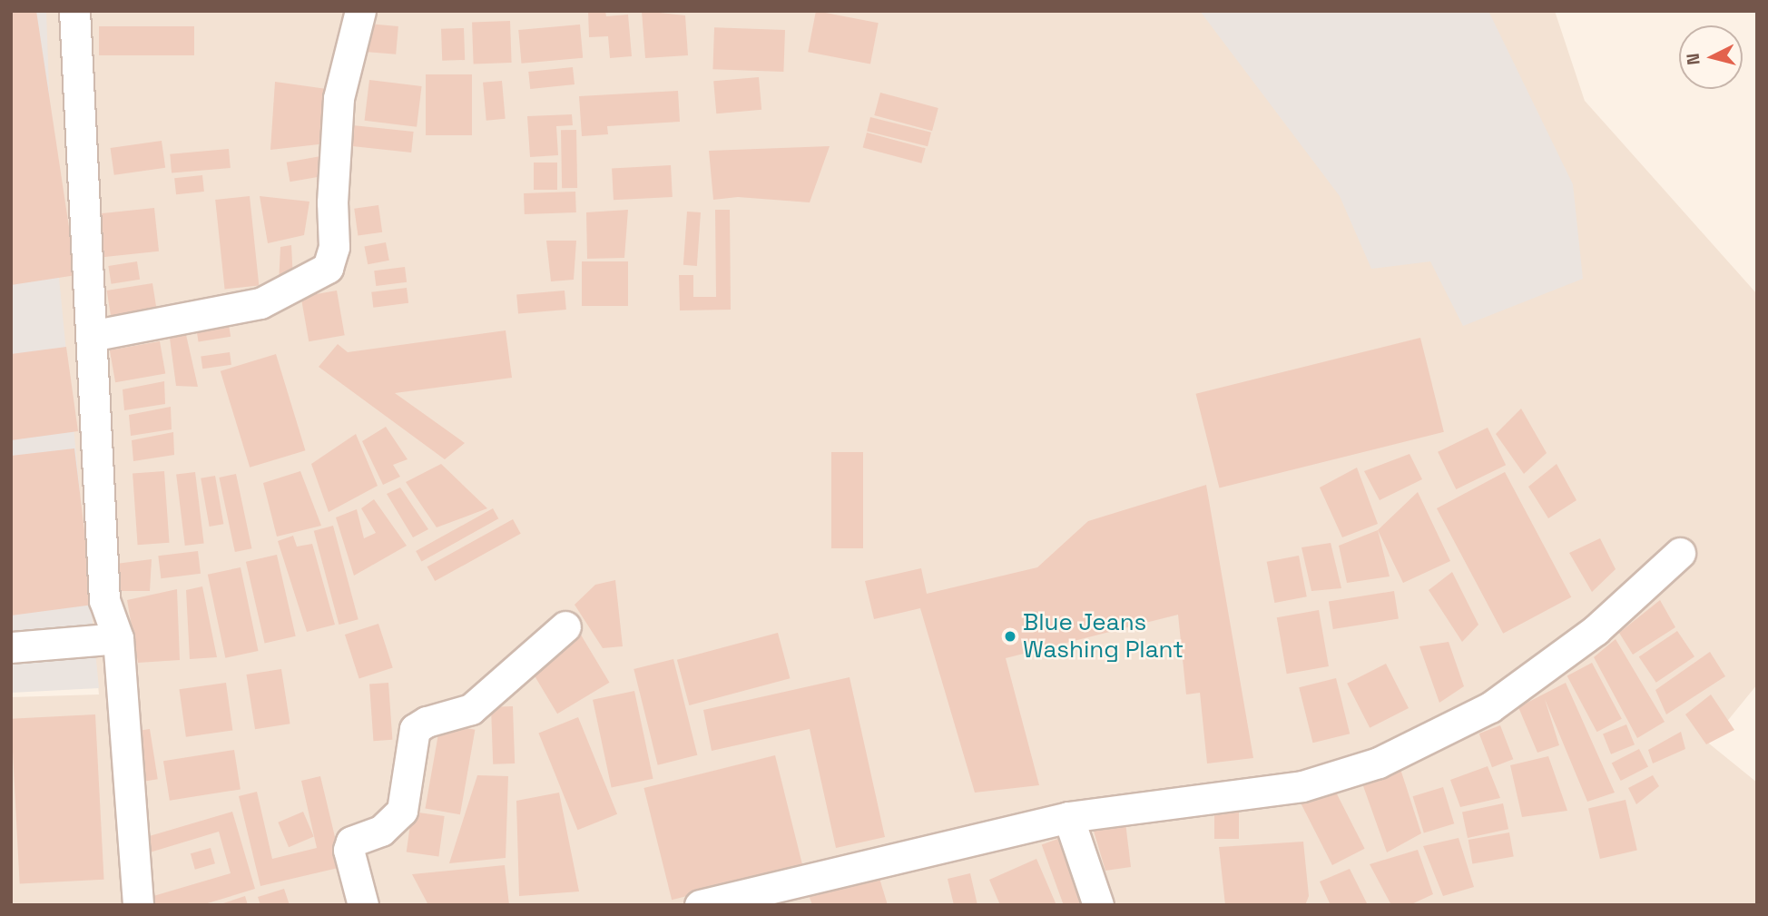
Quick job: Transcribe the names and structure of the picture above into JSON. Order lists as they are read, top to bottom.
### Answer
{
  "places": ["Blue Jeans Washing Plant"],
  "north": "left"
}
